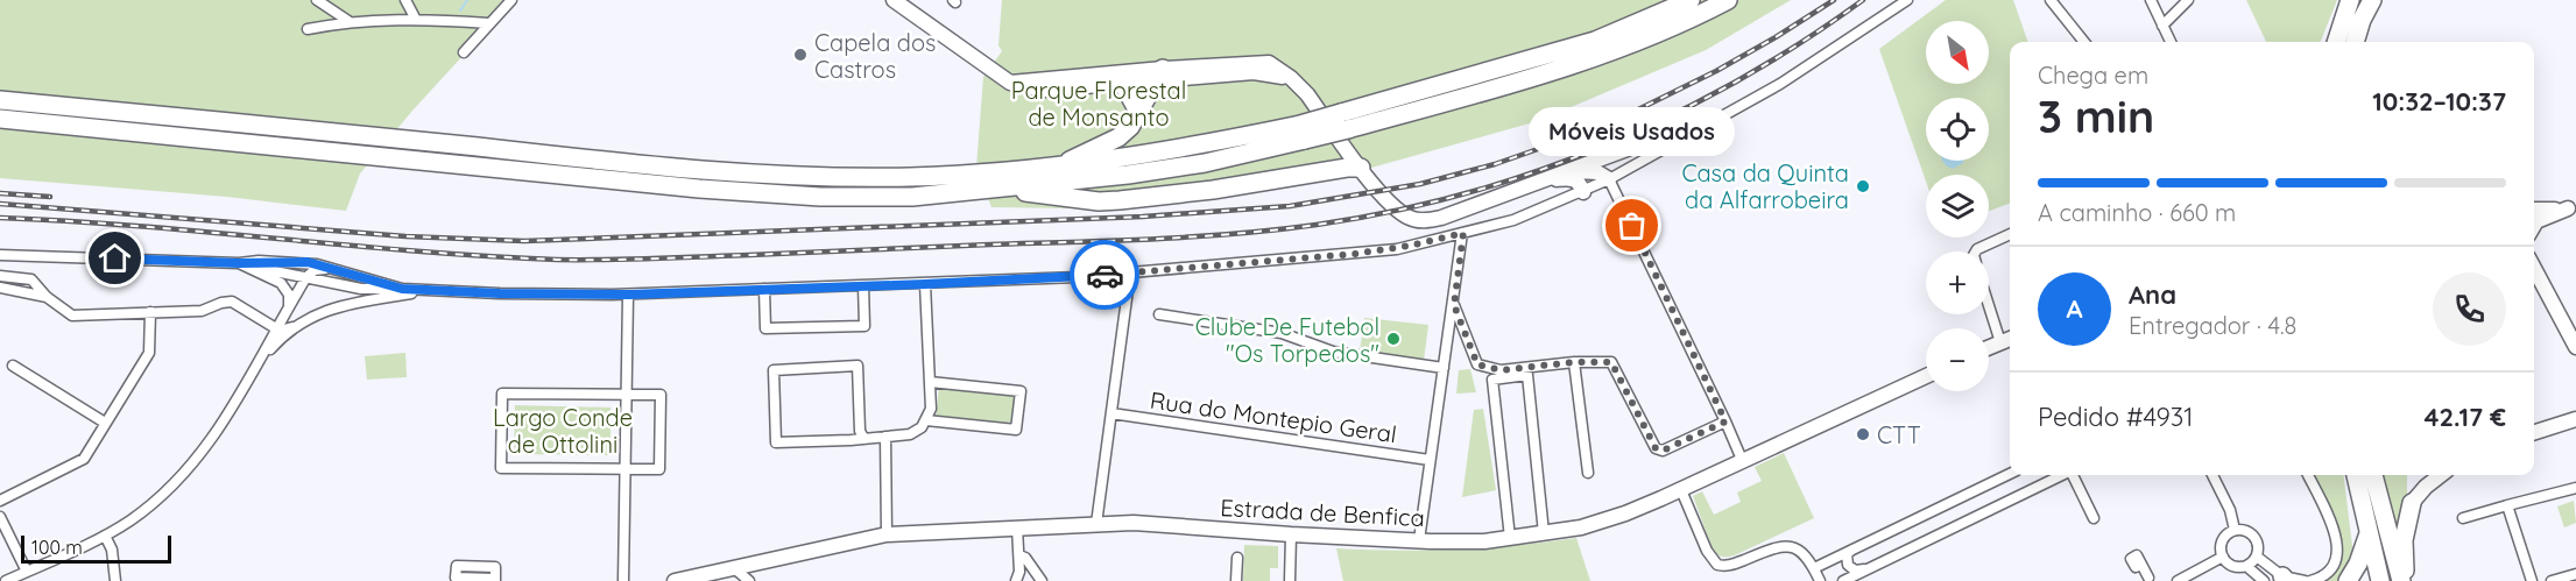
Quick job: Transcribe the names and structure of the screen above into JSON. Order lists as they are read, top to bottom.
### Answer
{
  "streets": {
    "street": ["Rua do Montepio Geral", "Estrada de Benfica"]
  },
  "parks": ["Parque Florestal de Monsanto", "Largo Conde de Ottolini"],
  "places": [
    "Capela dos Castros",
    "Casa da Quinta da Alfarrobeira",
    "Móveis Usados",
    "Clube De Futebol \"Os Torpedos\"",
    "CTT"
  ],
  "scale_bar": "100 m",
  "north": "bottom right",
  "page": {
    "map_buttons": ["+", "−"],
    "heading": ["3 min", "Chega em", "10:32–10:37"],
    "panel": [
      "Ana",
      "Entregador · 4.8",
      "Pedido #4931",
      "42.17 €"
    ],
    "bubble": "Móveis Usados",
    "bar": "A caminho · 660 m",
    "round": "A",
    "scale": "100 m"
  }
}
